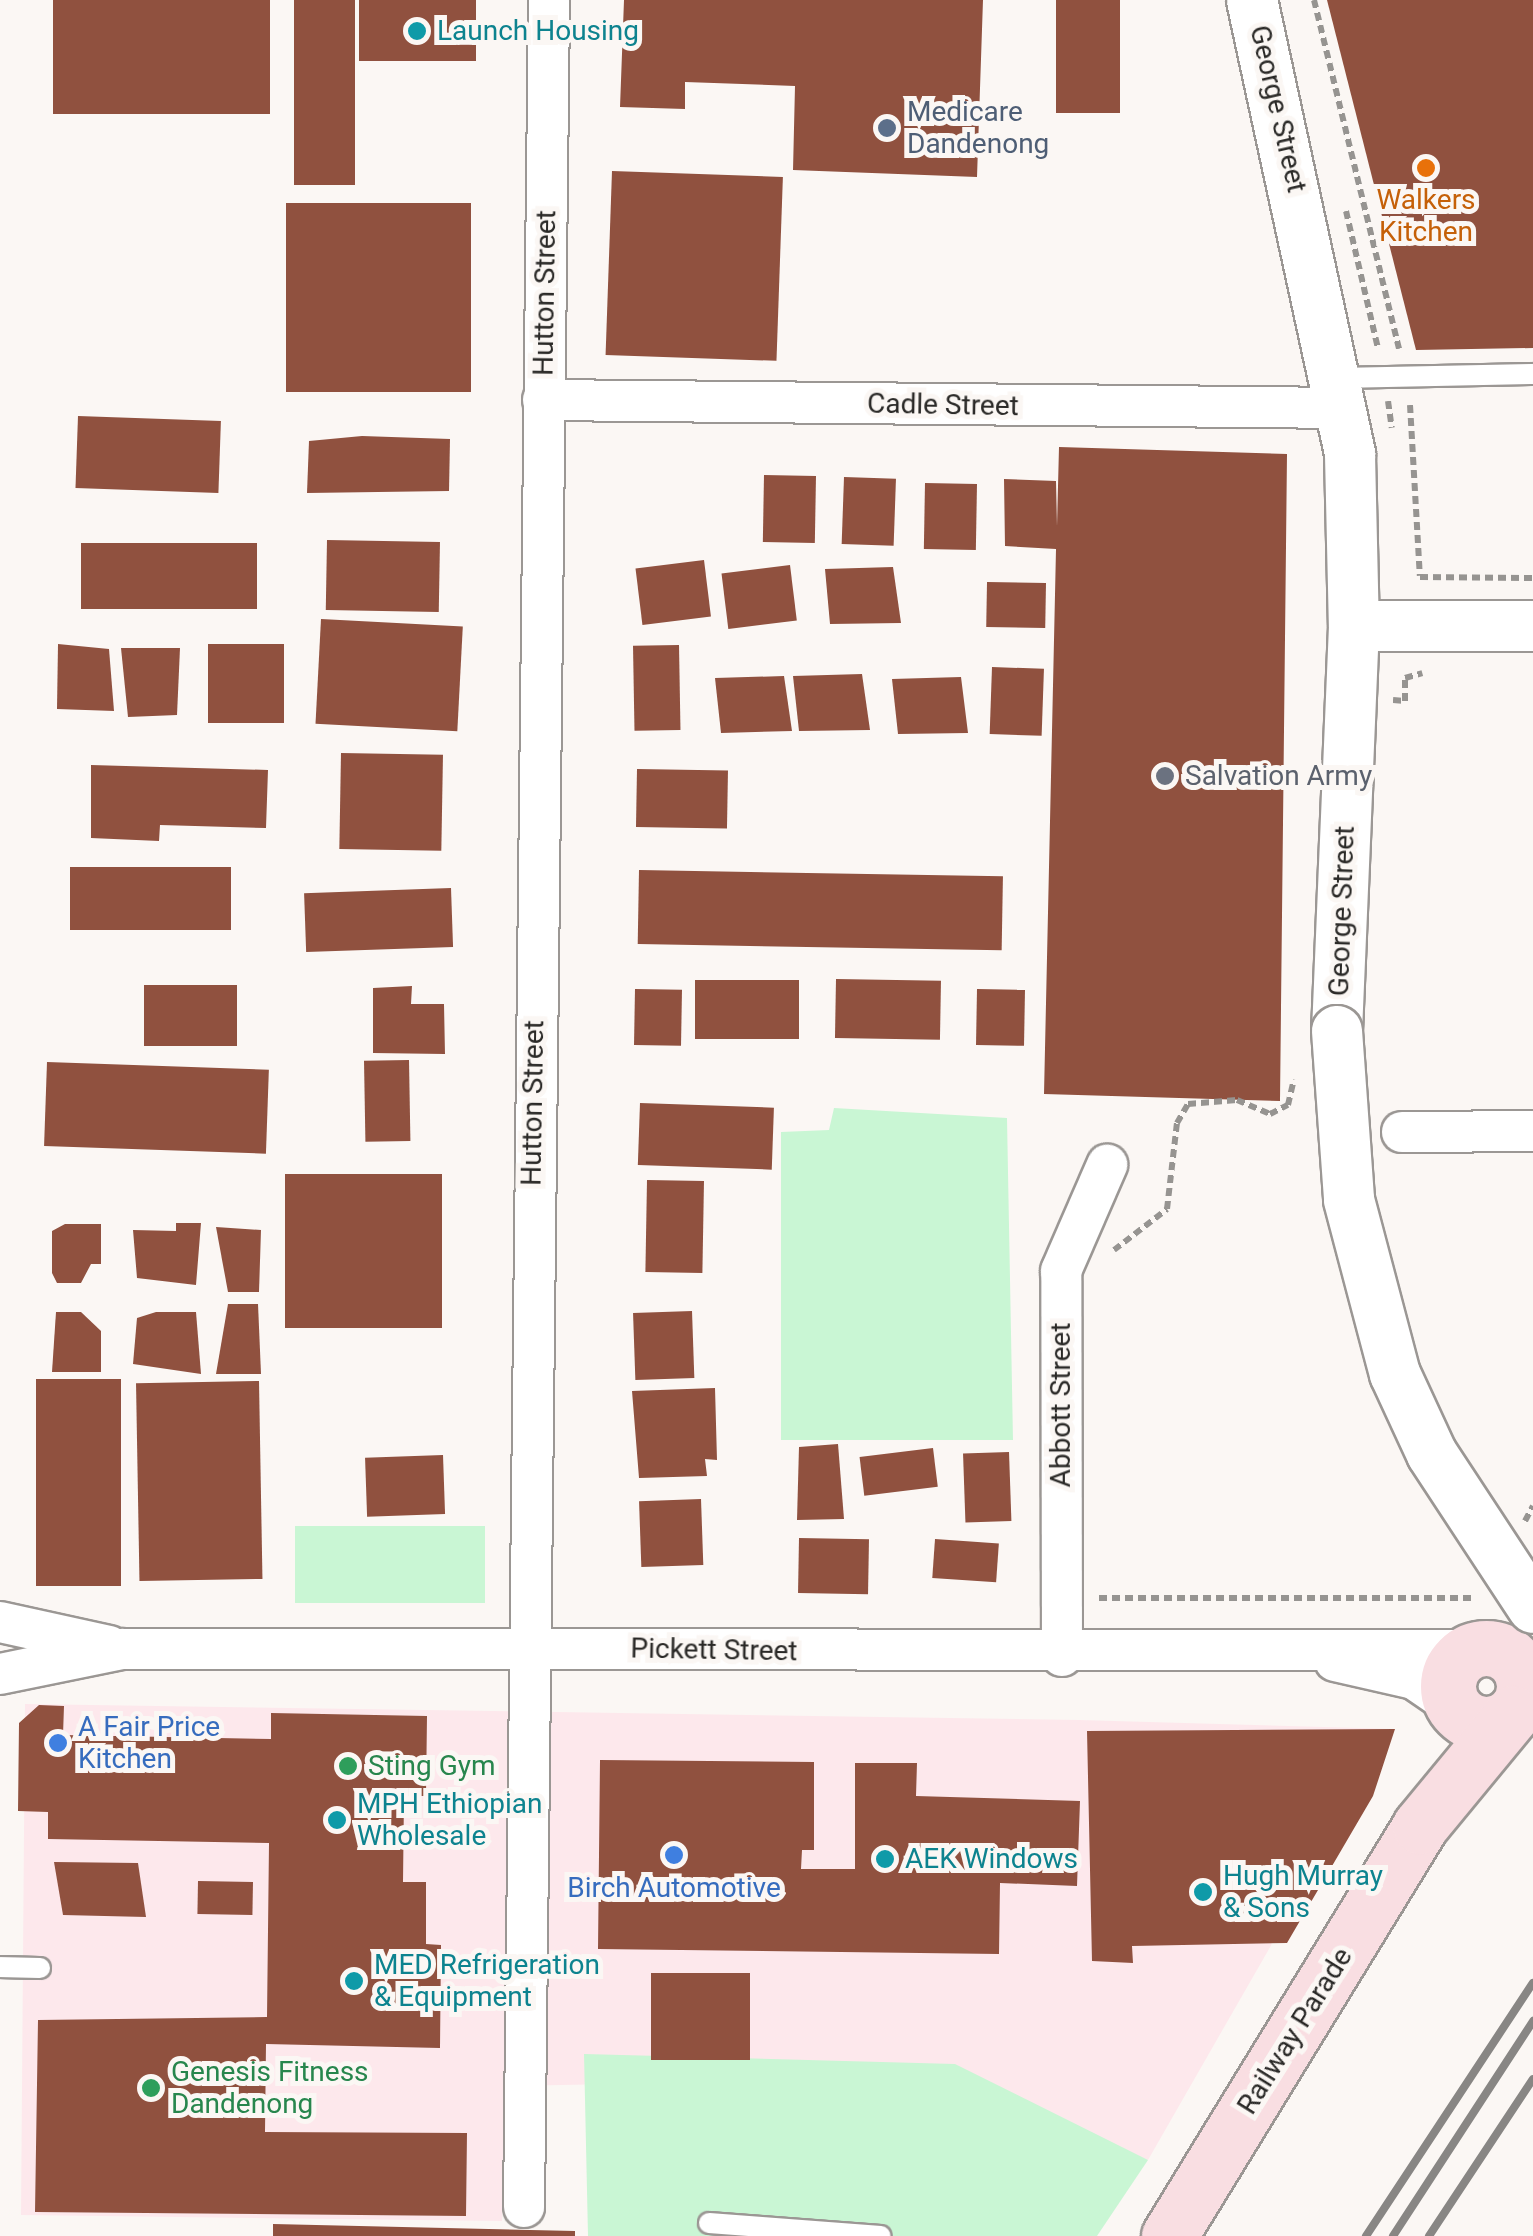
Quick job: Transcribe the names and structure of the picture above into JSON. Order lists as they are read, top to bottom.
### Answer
{
  "streets": {
    "main road": ["Railway Parade"],
    "street": [
      "George Street",
      "Hutton Street",
      "Cadle Street",
      "Abbott Street",
      "Pickett Street"
    ]
  },
  "crossings": [
    ["George Street", "Cadle Street"],
    ["Hutton Street", "Cadle Street"],
    ["Hutton Street", "Pickett Street"],
    ["Abbott Street", "Pickett Street"],
    ["Pickett Street", "Railway Parade"]
  ],
  "places": [
    "Launch Housing",
    "Medicare Dandenong",
    "Walkers Kitchen",
    "Salvation Army",
    "A Fair Price Kitchen",
    "Sting Gym",
    "MPH Ethiopian Wholesale",
    "Birch Automotive",
    "AEK Windows",
    "Hugh Murray & Sons",
    "MED Refrigeration & Equipment",
    "Genesis Fitness Dandenong"
  ]
}
